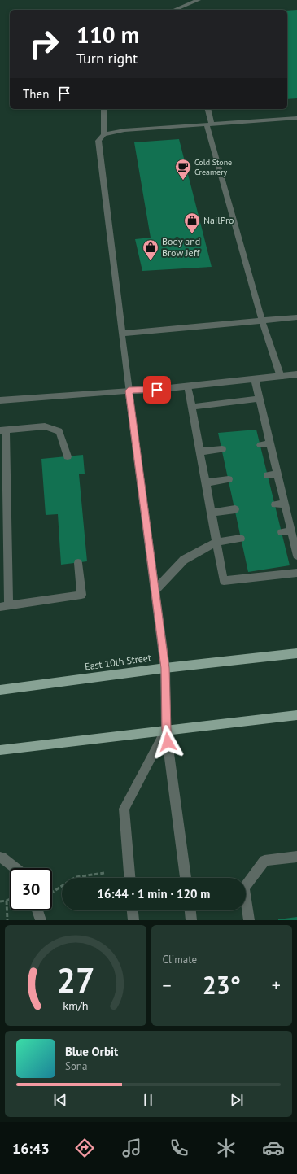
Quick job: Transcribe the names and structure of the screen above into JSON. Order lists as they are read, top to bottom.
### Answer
{
  "streets": {
    "main road": ["East 10th Street"]
  },
  "places": {
    "cafe": ["Cold Stone Creamery"],
    "shop": ["NailPro", "Body and Brow Jeff"]
  },
  "page": {
    "turn": ["110 m", "Turn right"],
    "then": "Then",
    "limit": "30",
    "trip": "16:44 · 1 min · 120 m",
    "tile": "Climate",
    "heat": ["−", "23°", "+"],
    "song": ["Blue Orbit", "Sona"],
    "tabs": "16:43",
    "gauge": ["27", "km/h"]
  }
}
